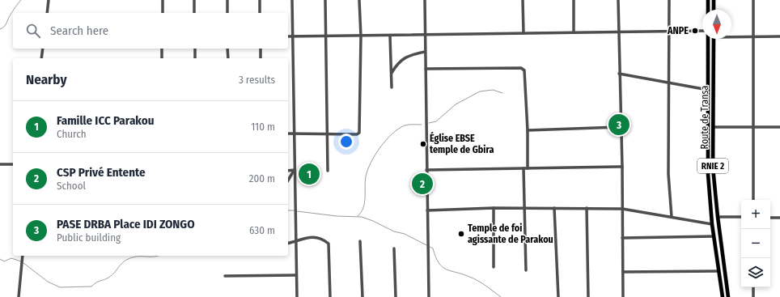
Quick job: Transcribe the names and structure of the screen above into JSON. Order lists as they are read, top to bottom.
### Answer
{
  "streets": {
    "main road": ["Route de Transa", "RNIE 2"]
  },
  "places": ["ANPE", "Église EBSE temple de Gbira", "Temple de foi agissante de Parakou"],
  "north": "bottom",
  "page": {
    "search": "Search here",
    "heading": ["Nearby", "3 results"],
    "list": [
      {
        "mark": "1",
        "name": "Famille ICC Parakou",
        "note": "Church",
        "value": "110 m"
      },
      {
        "mark": "2",
        "name": "CSP Privé Entente",
        "note": "School",
        "value": "200 m"
      },
      {
        "mark": "3",
        "name": "PASE DRBA Place IDI ZONGO",
        "note": "Public building",
        "value": "630 m"
      }
    ],
    "pins": ["3", "1", "2"],
    "map_buttons": ["+", "−"]
  }
}
